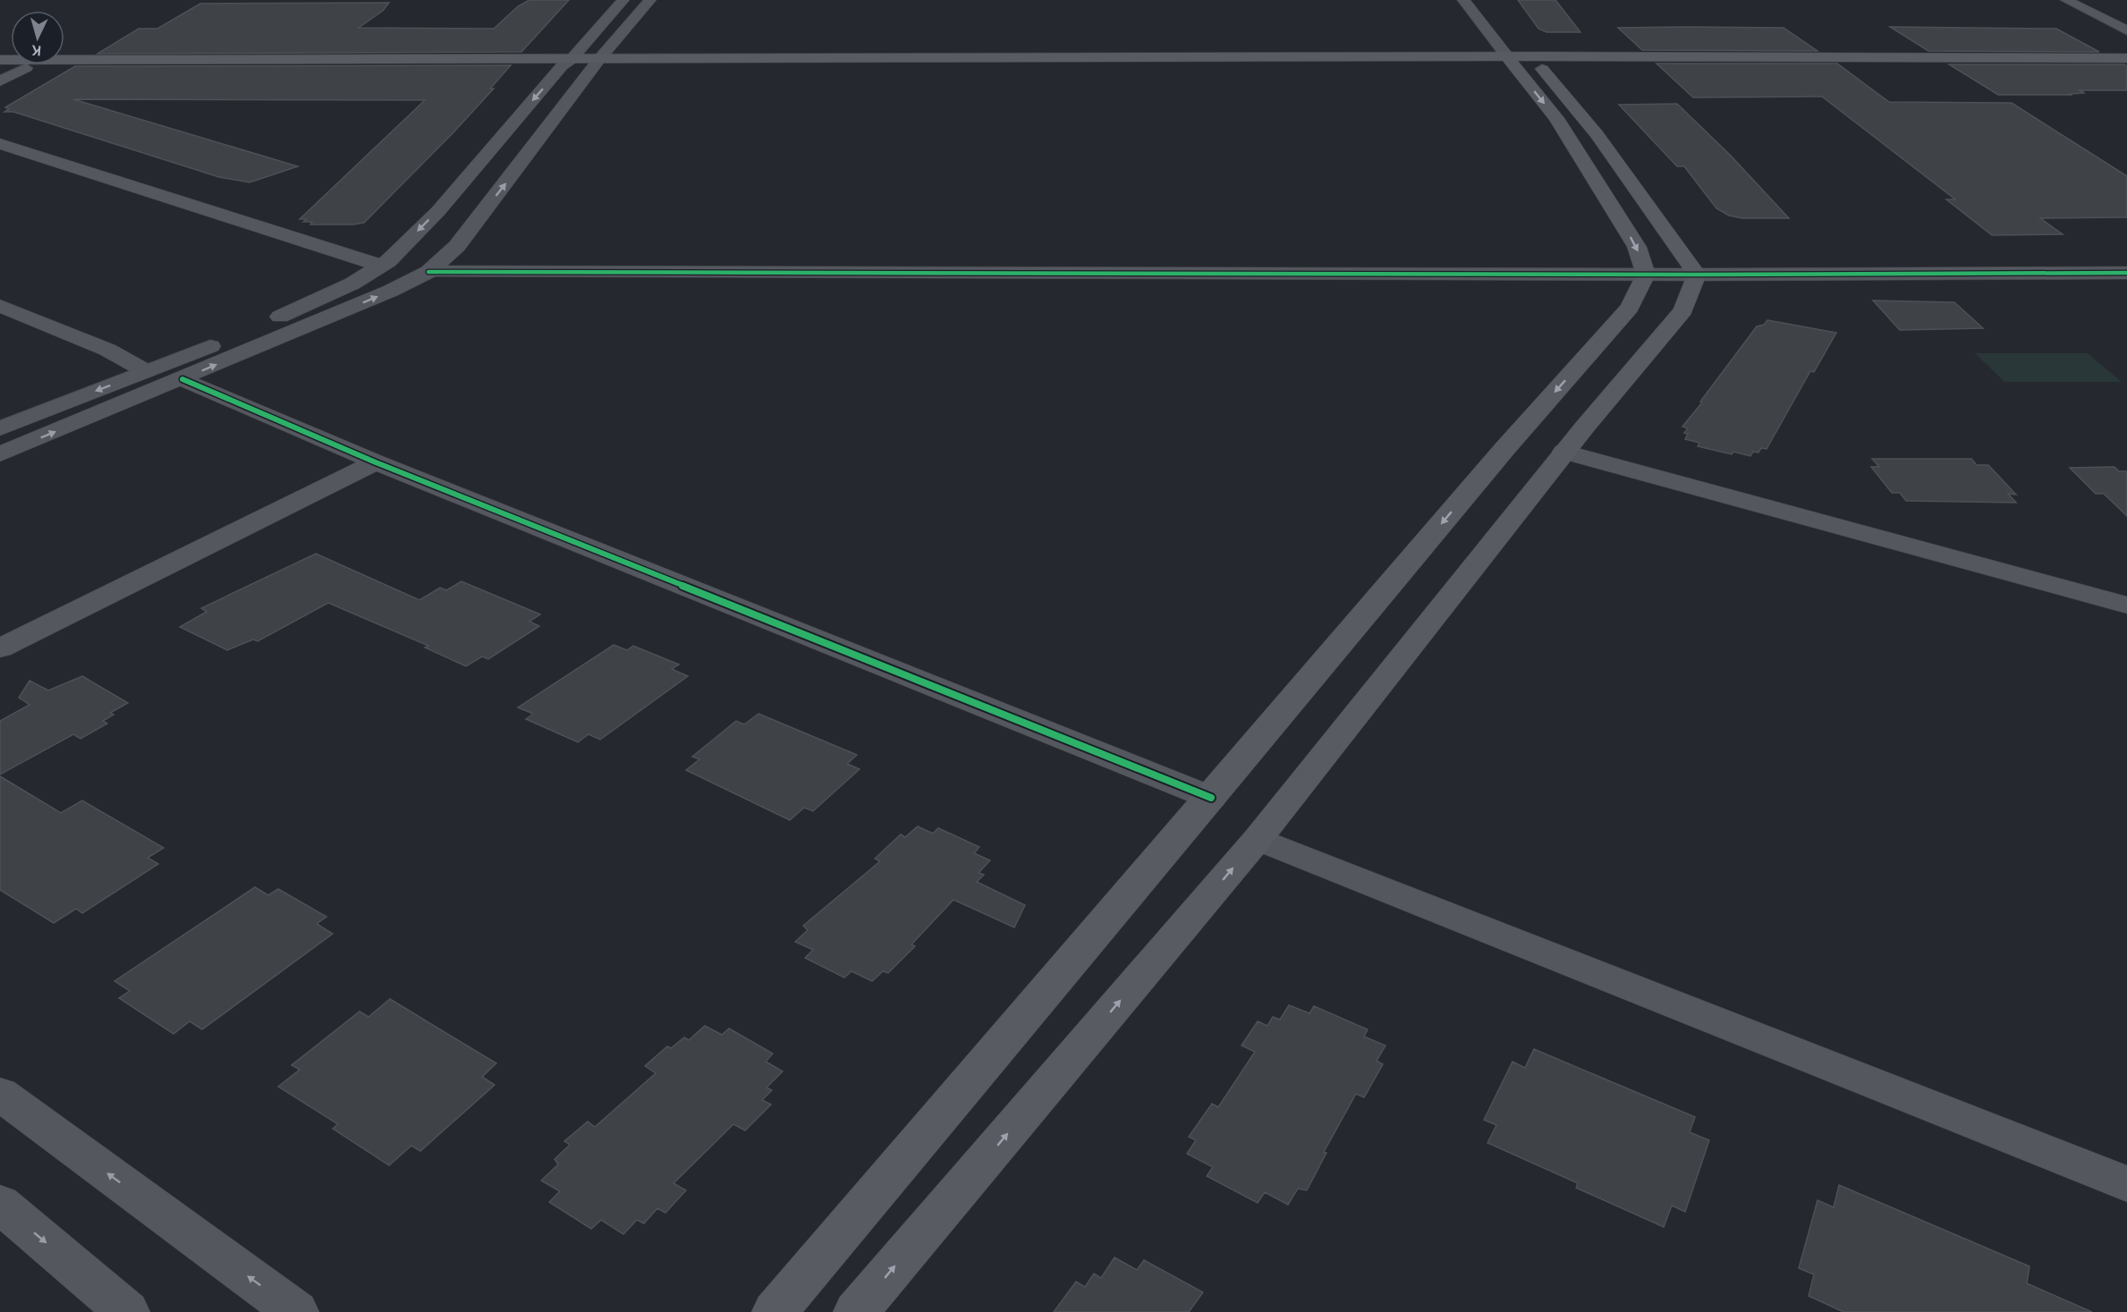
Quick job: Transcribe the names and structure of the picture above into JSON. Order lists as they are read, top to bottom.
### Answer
{
  "north": "bottom"
}
